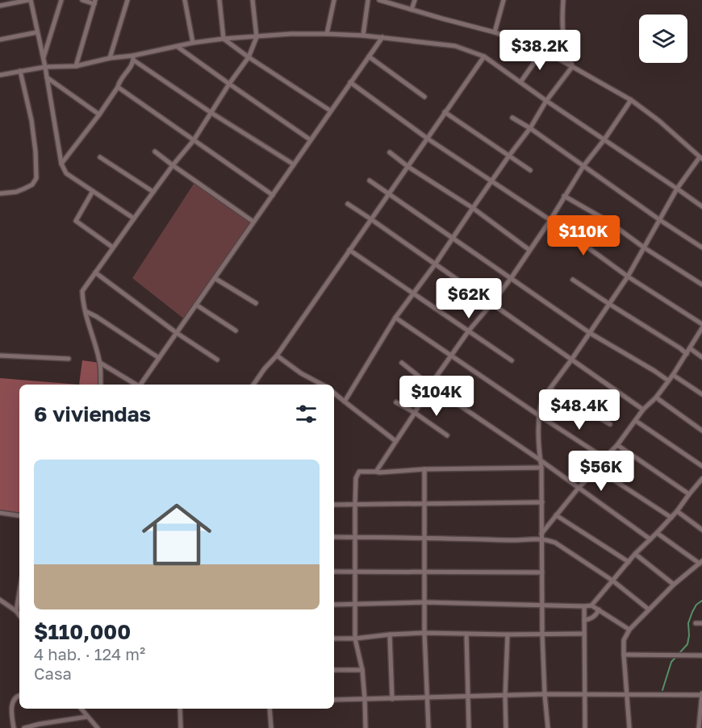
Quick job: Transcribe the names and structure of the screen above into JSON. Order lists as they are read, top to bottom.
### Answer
{
  "page": {
    "price": [
      "$38.2K",
      "$110K",
      "$62K",
      "$104K",
      "$48.4K",
      "$56K"
    ],
    "heading": "6 viviendas",
    "list": [
      {
        "name": "$110,000",
        "note": "4 hab. · 124 m² · Casa"
      }
    ]
  }
}
